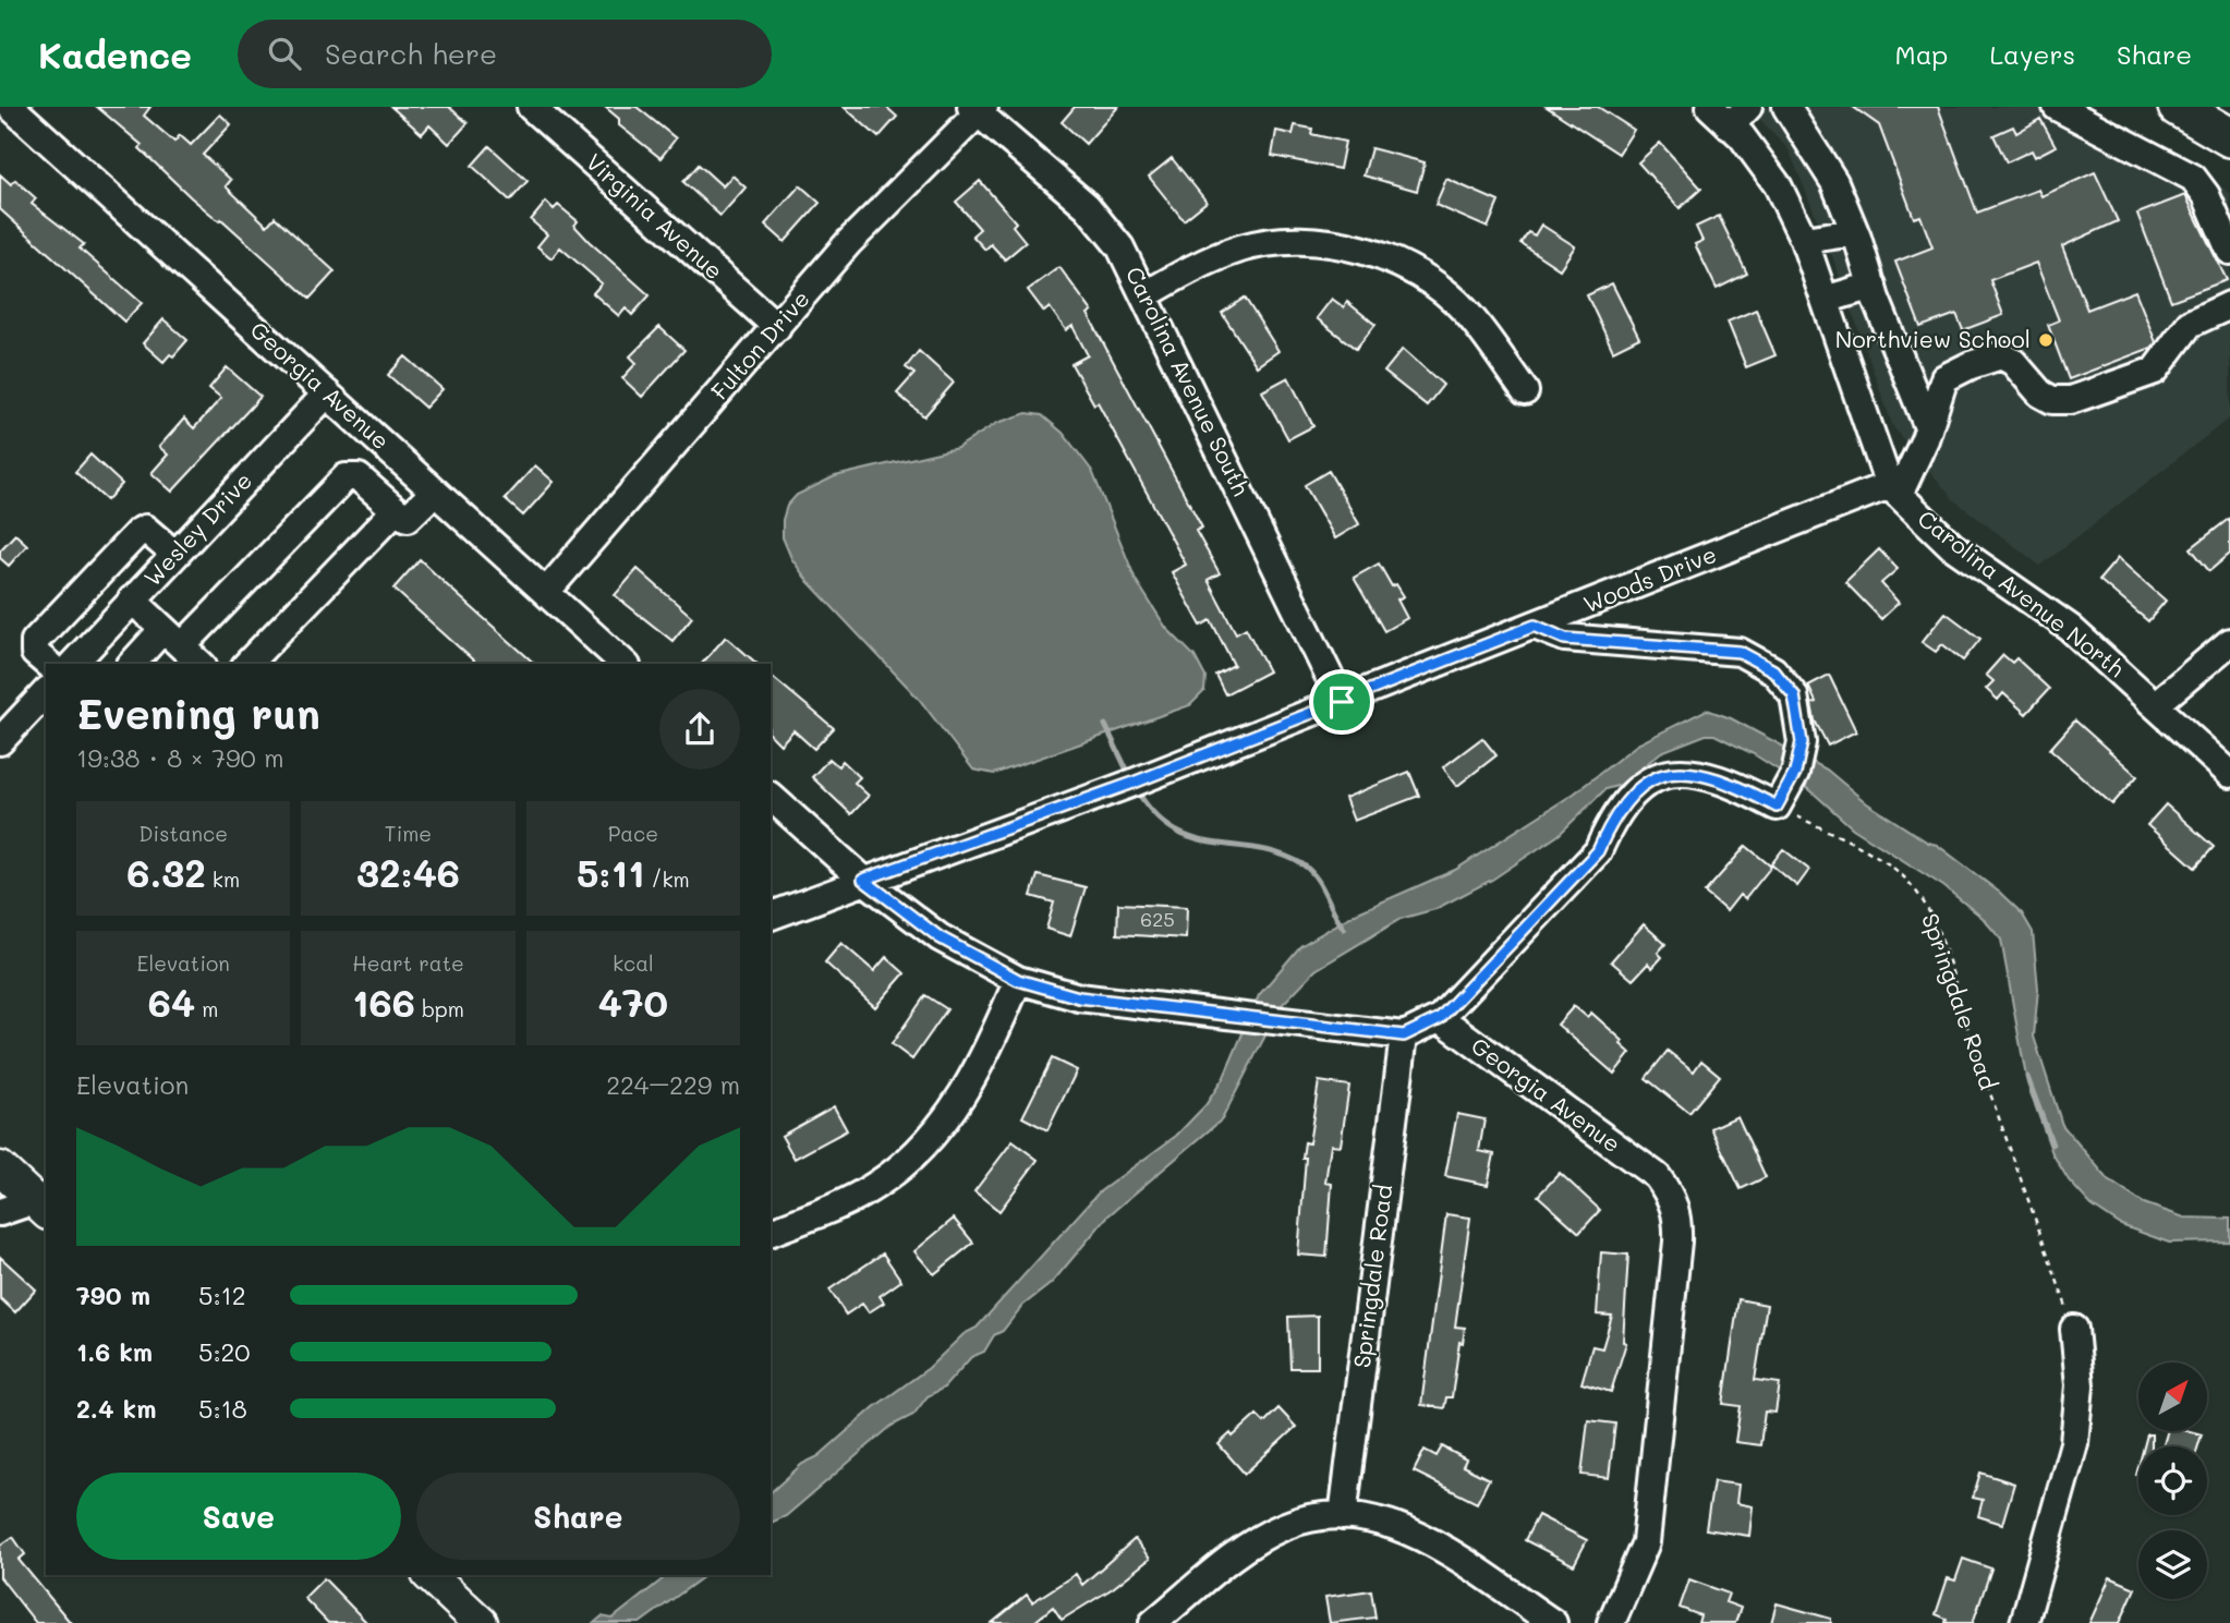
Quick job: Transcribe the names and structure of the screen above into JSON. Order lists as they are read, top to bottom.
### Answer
{
  "streets": {
    "street": [
      "Virginia Avenue",
      "Fulton Drive",
      "Carolina Avenue South",
      "Georgia Avenue",
      "Wesley Drive",
      "Woods Drive",
      "Carolina Avenue North",
      "Springdale Road"
    ]
  },
  "crossings": [
    ["Virginia Avenue", "Fulton Drive"],
    ["Fulton Drive", "Carolina Avenue South"],
    ["Fulton Drive", "Georgia Avenue"],
    ["Carolina Avenue South", "Woods Drive"],
    ["Georgia Avenue", "Wesley Drive"],
    ["Woods Drive", "Carolina Avenue North"]
  ],
  "places": ["Northview School"],
  "house_numbers": ["625"],
  "north": "top right",
  "page": {
    "header": "Kadence",
    "search": "Search here",
    "nav": ["Map", "Layers", "Share"],
    "heading": ["Evening run", "19:38 · 8 × 790 m"],
    "stats": [
      ["Distance", "6.32 km"],
      ["Time", "32:46"],
      ["Pace", "5:11 /km"],
      ["Elevation", "64 m"],
      ["Heart rate", "166 bpm"],
      ["kcal", "470"]
    ],
    "chart": ["Elevation", "224–229 m"],
    "list": [
      {
        "name": "790 m",
        "note": "5:12"
      },
      {
        "name": "1.6 km",
        "note": "5:20"
      },
      {
        "name": "2.4 km",
        "note": "5:18"
      }
    ],
    "buttons": ["Save", "Share"]
  }
}
